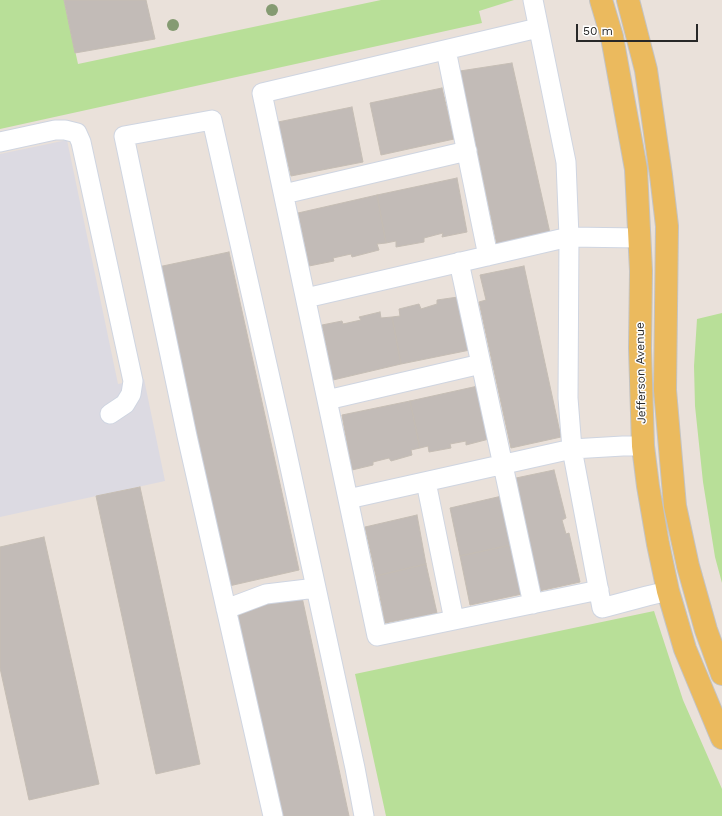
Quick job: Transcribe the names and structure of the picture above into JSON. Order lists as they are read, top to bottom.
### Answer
{
  "streets": {
    "main road": ["Jefferson Avenue"]
  },
  "scale_bar": "50 m"
}
